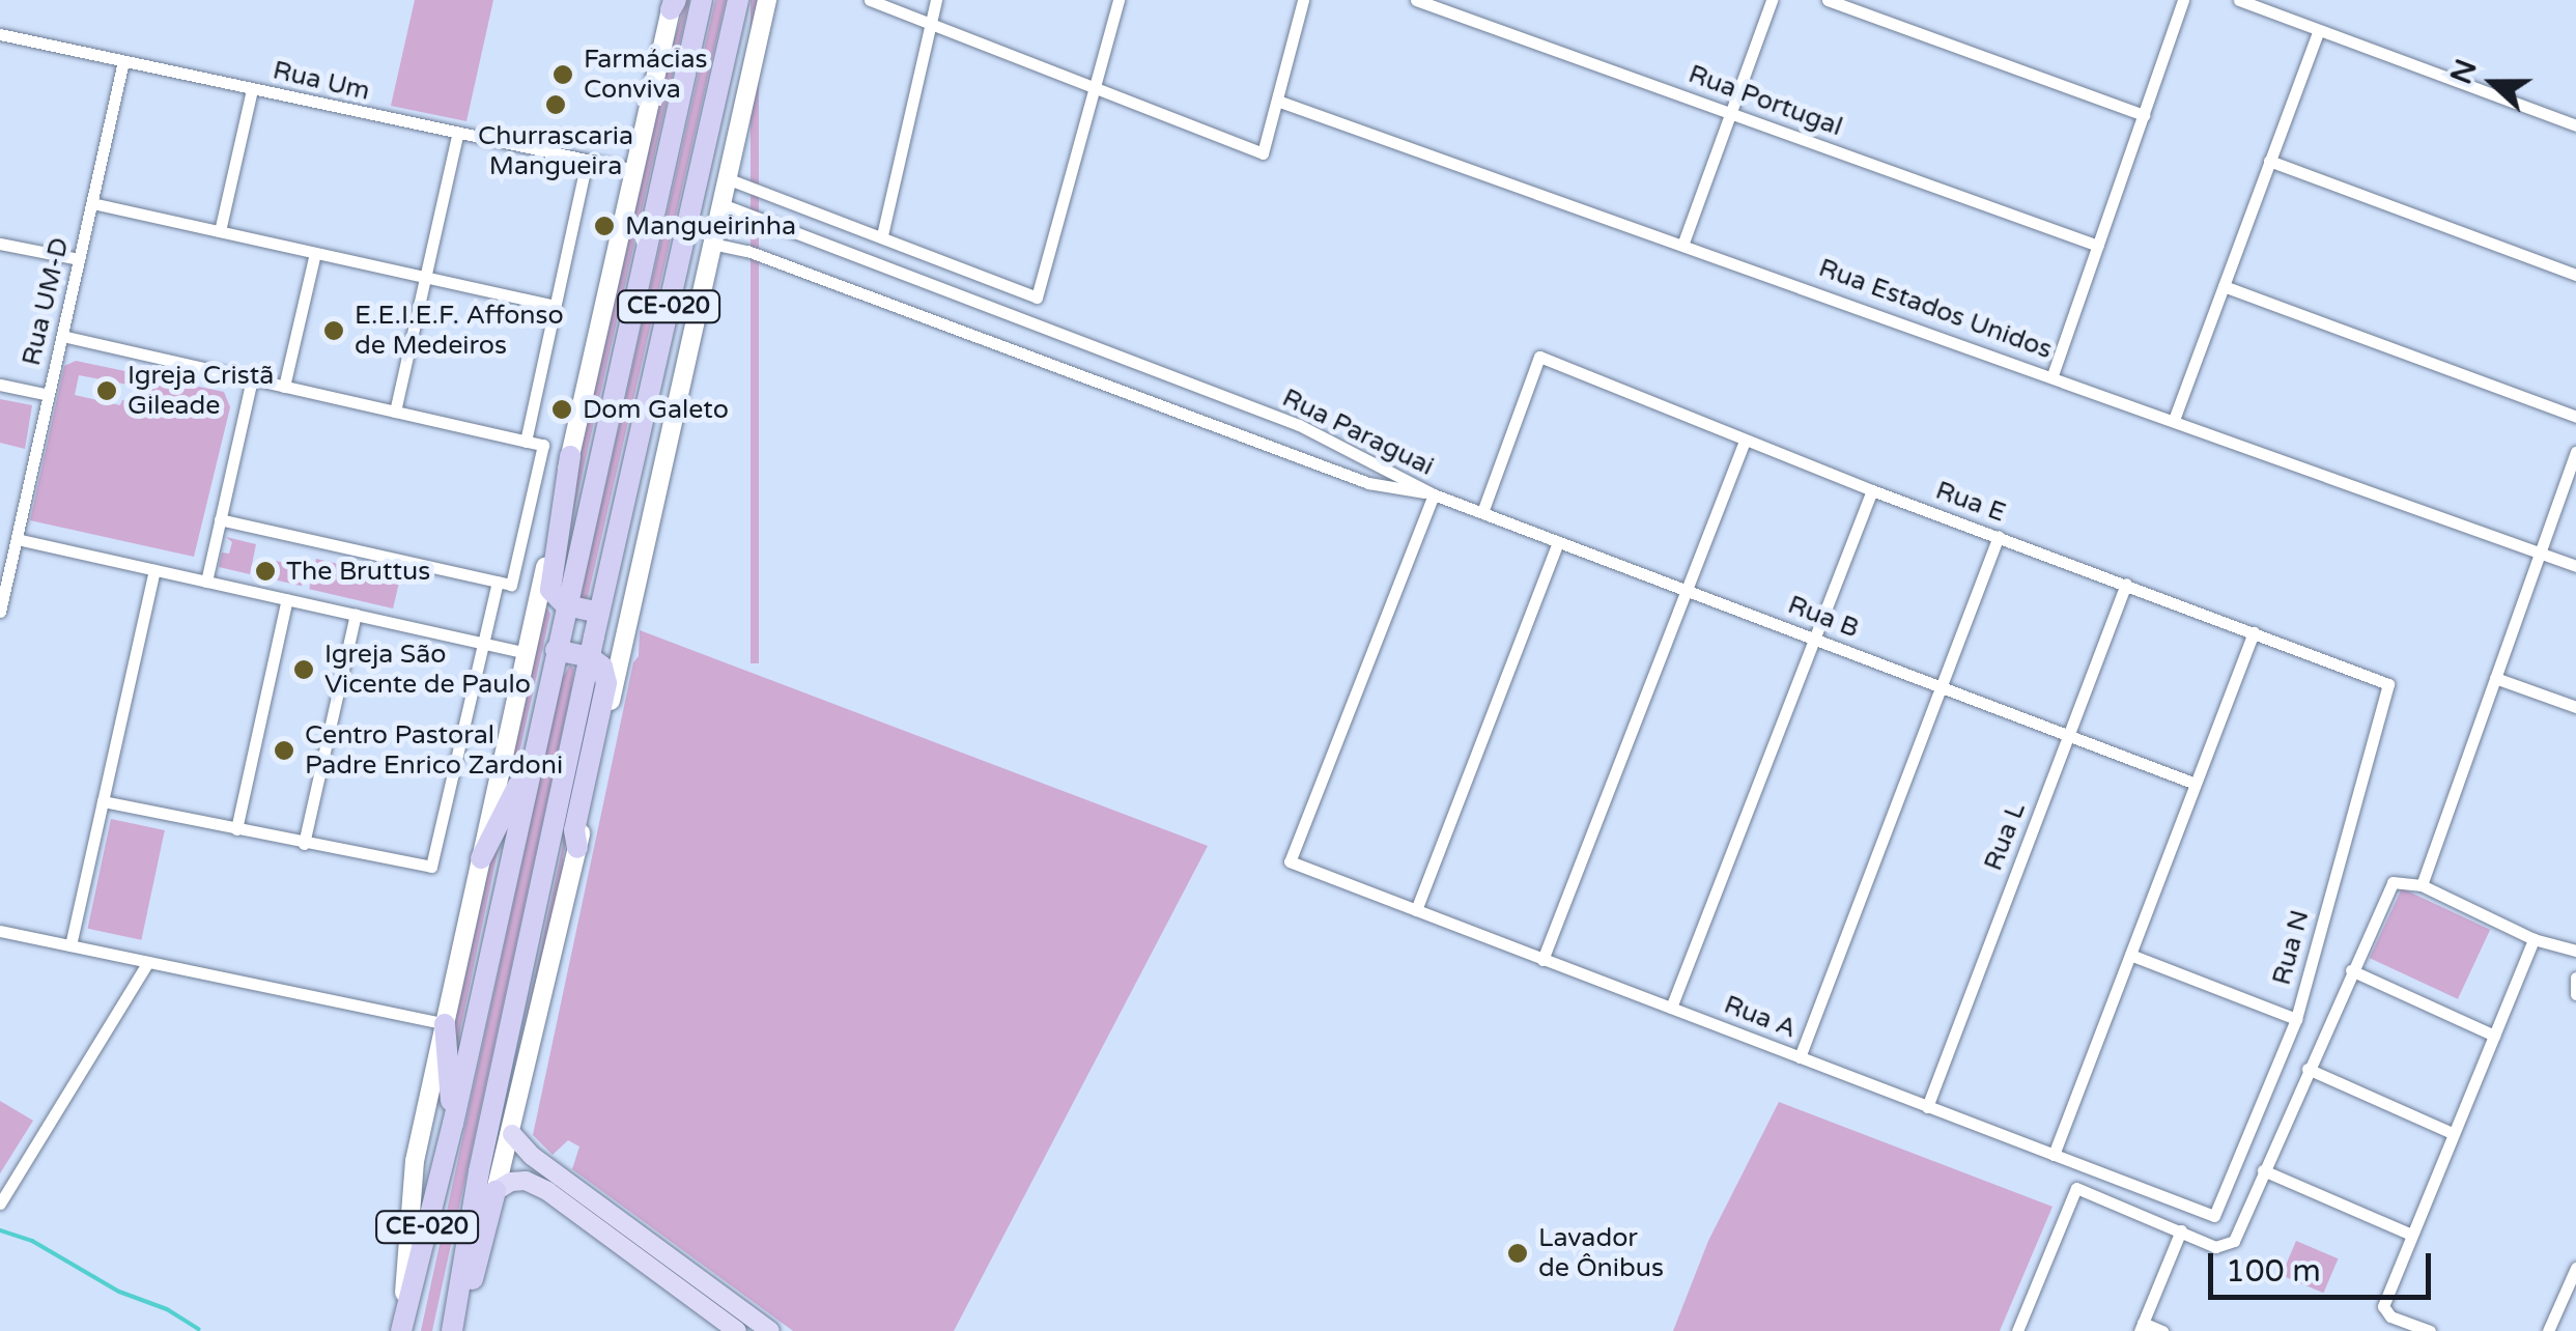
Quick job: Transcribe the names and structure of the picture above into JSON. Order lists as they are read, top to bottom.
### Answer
{
  "streets": {
    "highway": ["CE-020"],
    "street": [
      "Rua Um",
      "Rua Portugal",
      "Rua UM-D",
      "Rua Estados Unidos",
      "Rua Paraguai",
      "Rua E",
      "Rua B",
      "Rua L",
      "Rua N",
      "Rua A"
    ]
  },
  "crossings": [
    ["Rua Um", "Rua UM-D"],
    ["Rua Paraguai", "Rua B"],
    ["Rua Paraguai", "Rua A"],
    ["Rua E", "Rua B"],
    ["Rua E", "Rua L"],
    ["Rua E", "Rua N"],
    ["Rua B", "Rua L"],
    ["Rua B", "Rua A"],
    ["Rua L", "Rua A"],
    ["Rua N", "Rua A"]
  ],
  "places": [
    "Farmácias Conviva",
    "Churrascaria Mangueira",
    "Mangueirinha",
    "E.E.I.E.F. Affonso de Medeiros",
    "Igreja Cristã Gileade",
    "Dom Galeto",
    "The Bruttus",
    "Igreja São Vicente de Paulo",
    "Centro Pastoral Padre Enrico Zardoni",
    "Lavador de Ônibus"
  ],
  "scale_bar": "100 m",
  "north": "left"
}
